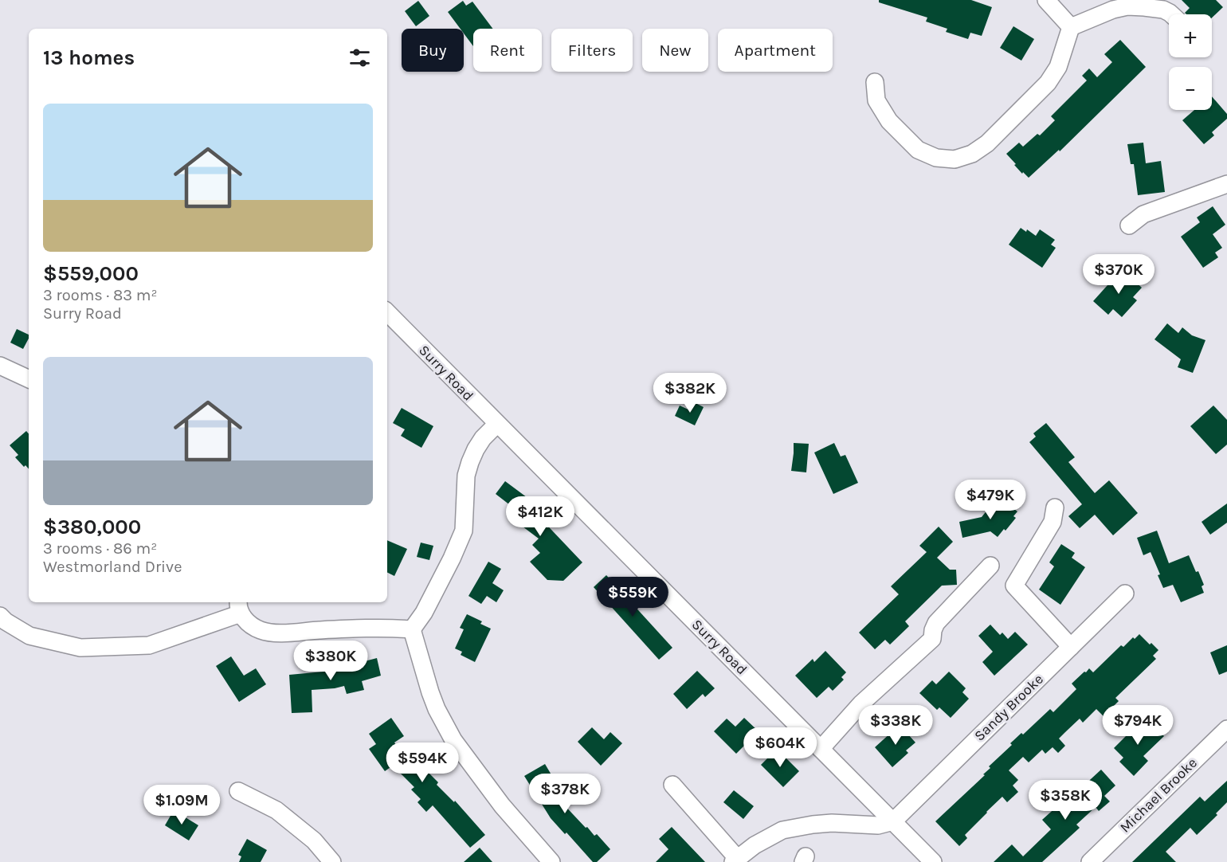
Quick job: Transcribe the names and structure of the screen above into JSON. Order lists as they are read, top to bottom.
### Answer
{
  "streets": {
    "street": ["Surry Road", "Sandy Brooke", "Michael Brooke"]
  },
  "crossings": [
    ["Surry Road", "Sandy Brooke"]
  ],
  "page": {
    "map_buttons": ["+", "−"],
    "chip": [
      "Buy",
      "Rent",
      "Filters",
      "New",
      "Apartment"
    ],
    "heading": "13 homes",
    "list": [
      {
        "name": "$559,000",
        "note": "3 rooms · 83 m² · Surry Road"
      },
      {
        "name": "$380,000",
        "note": "3 rooms · 86 m² · Westmorland Drive"
      }
    ],
    "price": [
      "$370K",
      "$382K",
      "$479K",
      "$412K",
      "$559K",
      "$380K",
      "$338K",
      "$794K",
      "$604K",
      "$594K",
      "$378K",
      "$358K",
      "$1.09M"
    ]
  }
}
